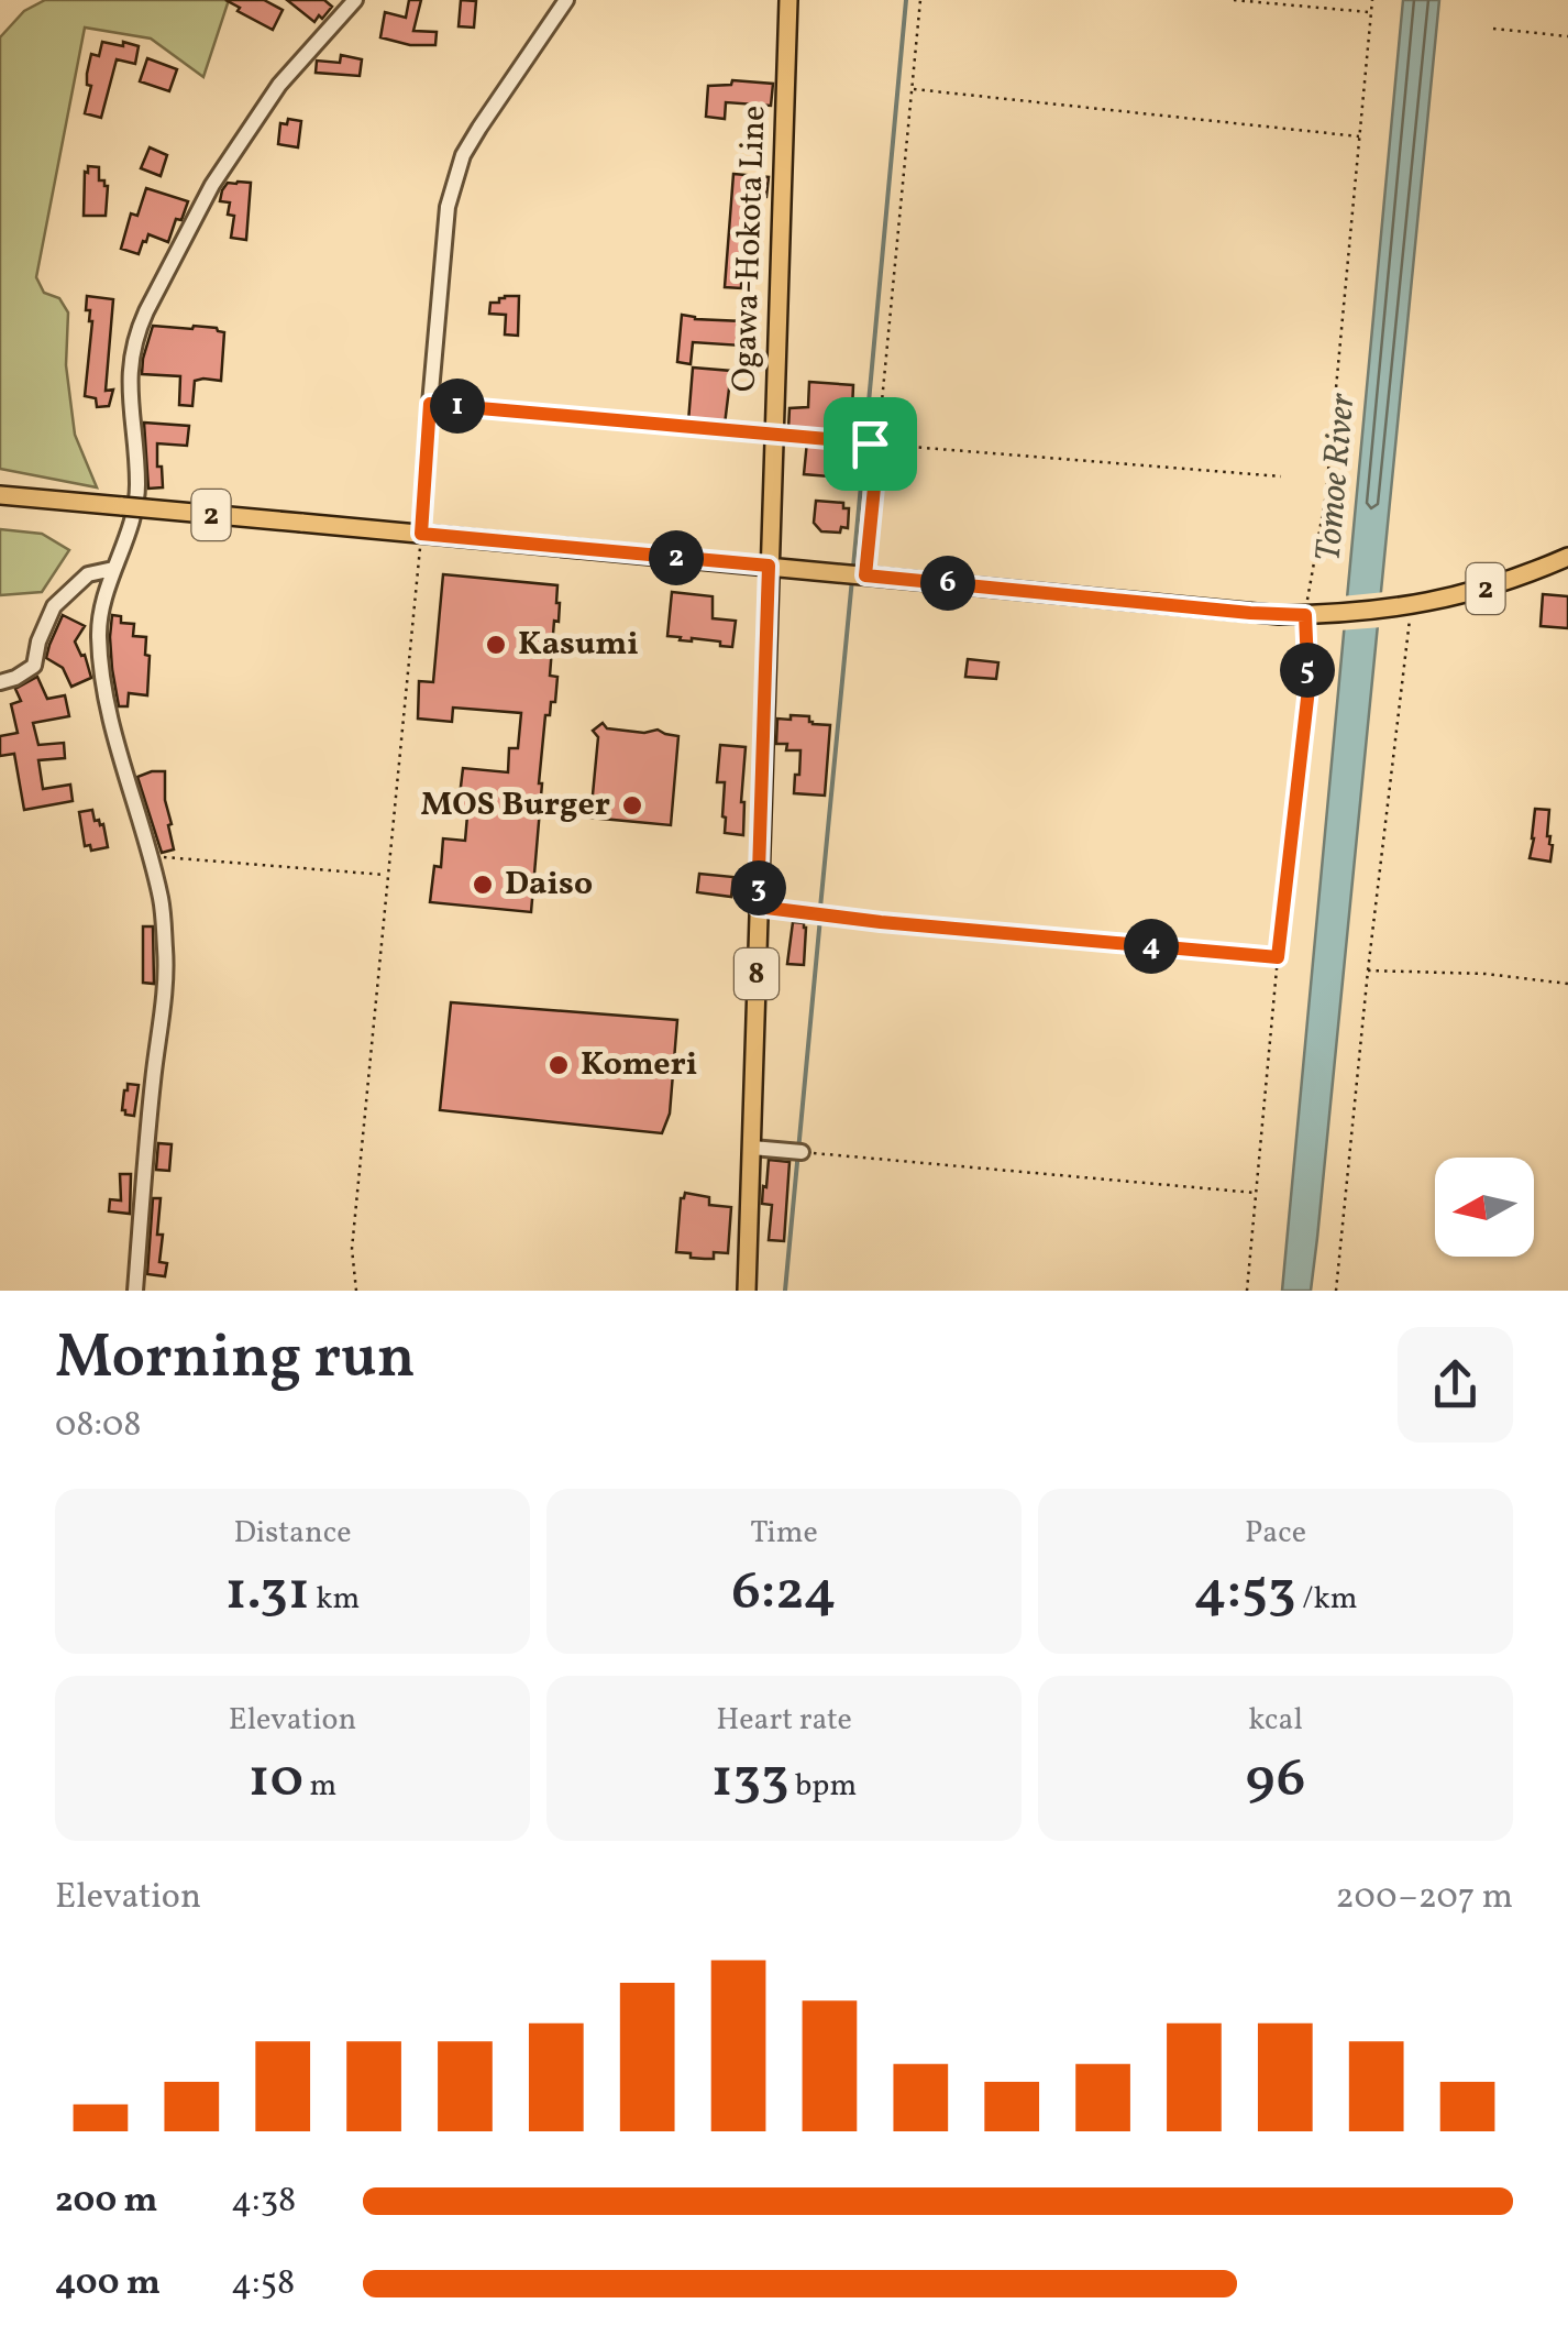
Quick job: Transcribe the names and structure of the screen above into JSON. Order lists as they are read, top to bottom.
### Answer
{
  "streets": {
    "main road": ["Ogawa-Hokota Line", "2", "8"]
  },
  "crossings": [
    ["Ogawa-Hokota Line", "2"]
  ],
  "water": ["Tomoe River"],
  "places": [
    "Kasumi",
    "MOS Burger",
    "Daiso",
    "Komeri"
  ],
  "north": "left",
  "page": {
    "pins": [
      "1",
      "2",
      "6",
      "5",
      "3",
      "4"
    ],
    "heading": ["Morning run", "08:08"],
    "stats": [
      ["Distance", "1.31 km"],
      ["Time", "6:24"],
      ["Pace", "4:53 /km"],
      ["Elevation", "10 m"],
      ["Heart rate", "133 bpm"],
      ["kcal", "96"]
    ],
    "chart": ["Elevation", "200–207 m"],
    "list": [
      {
        "name": "200 m",
        "note": "4:38"
      },
      {
        "name": "400 m",
        "note": "4:58"
      }
    ]
  }
}
